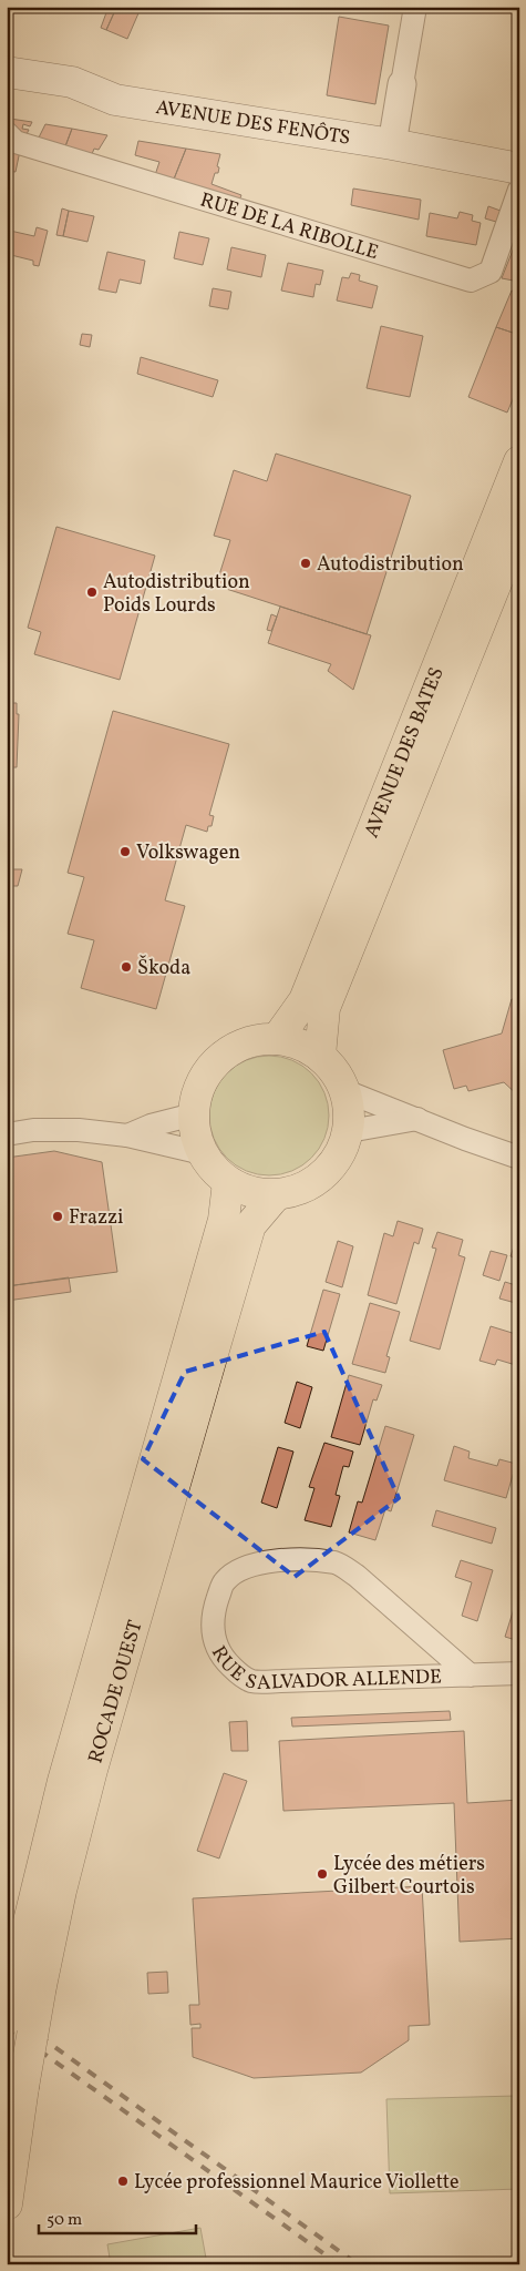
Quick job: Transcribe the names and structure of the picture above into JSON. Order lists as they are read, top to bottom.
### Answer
{
  "streets": {
    "main road": ["AVENUE DES FENÔTS", "AVENUE DES BATES", "ROCADE OUEST"],
    "street": ["RUE DE LA RIBOLLE", "RUE SALVADOR ALLENDE"]
  },
  "crossings": [
    ["AVENUE DES BATES", "ROCADE OUEST"]
  ],
  "places": [
    "Autodistribution",
    "Autodistribution Poids Lourds",
    "Volkswagen",
    "Škoda",
    "Frazzi",
    "Lycée des métiers Gilbert Courtois",
    "Lycée professionnel Maurice Viollette"
  ],
  "scale_bar": "50 m"
}
